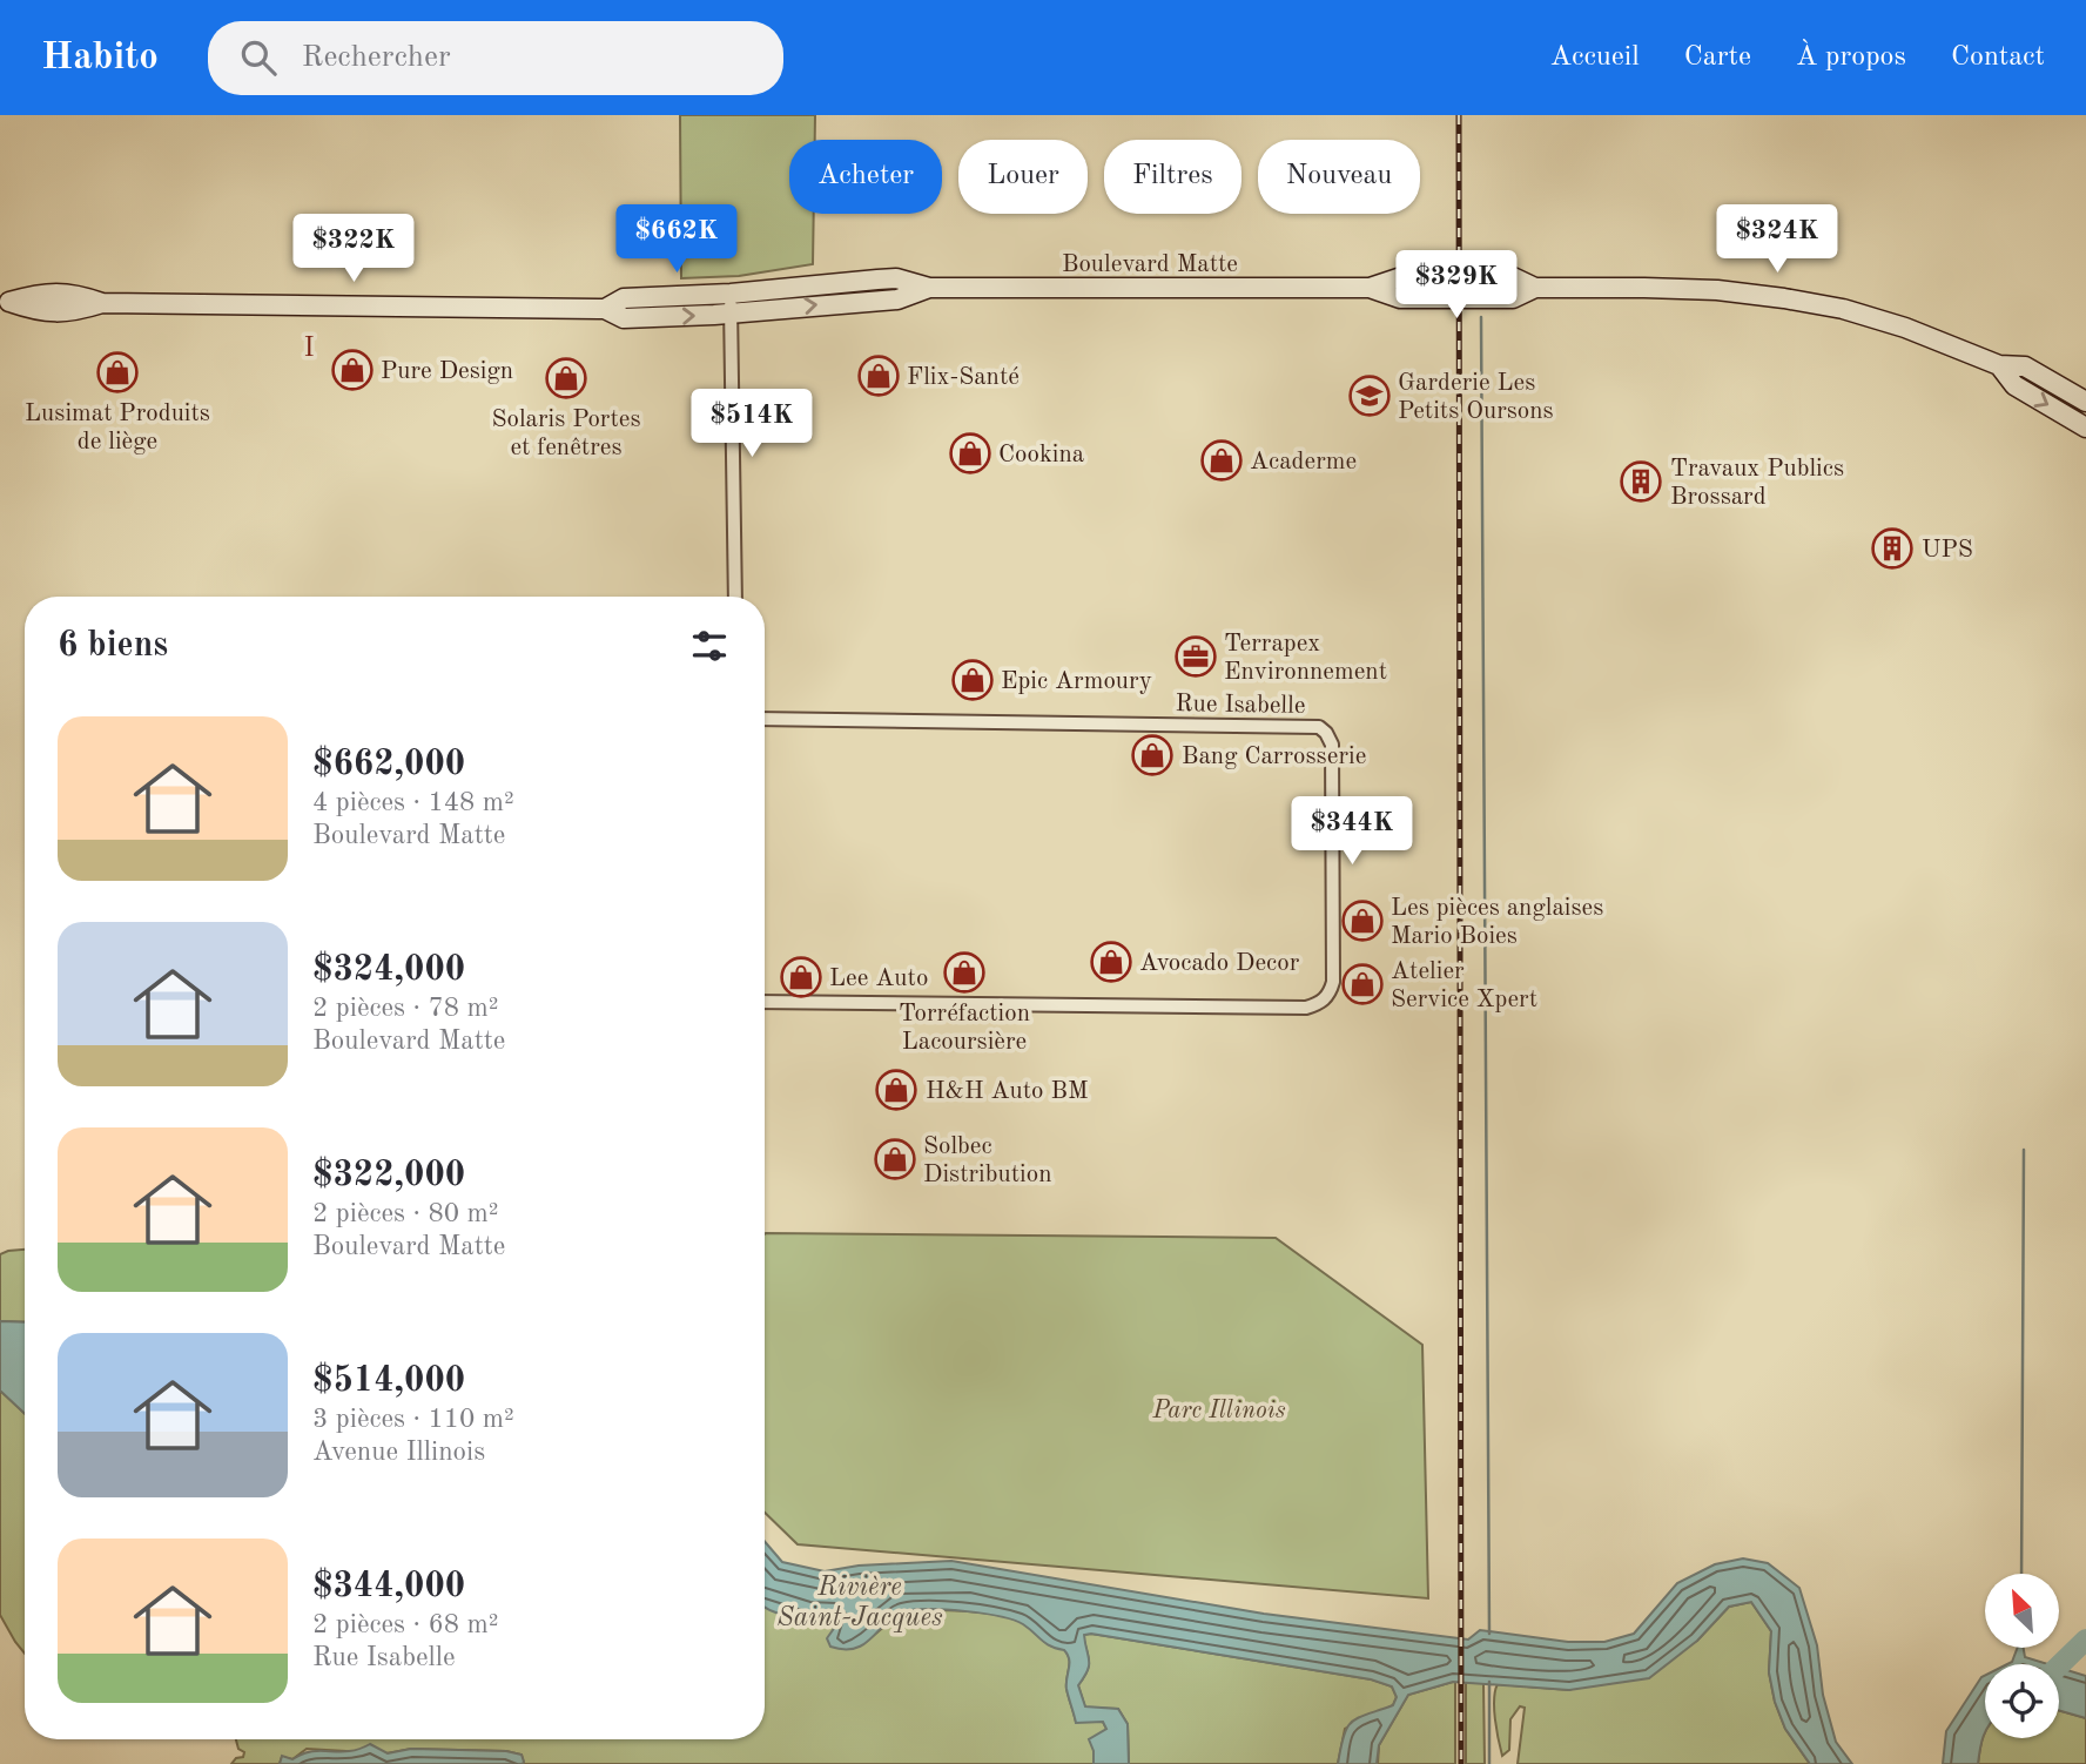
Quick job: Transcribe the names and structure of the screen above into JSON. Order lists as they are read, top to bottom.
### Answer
{
  "streets": {
    "main road": ["Boulevard Matte"],
    "street": ["Rue Isabelle"]
  },
  "districts": ["I"],
  "water": ["Rivière Saint-Jacques"],
  "parks": ["Parc Illinois"],
  "places": {
    "shop": [
      "Pure Design",
      "Lusimat Produits de liège",
      "Flix-Santé",
      "Solaris Portes et fenêtres",
      "Cookina",
      "Acaderme",
      "Epic Armoury",
      "Bang Carrosserie",
      "Les pièces anglaises Mario Boies",
      "Avocado Decor",
      "Torréfaction Lacoursière",
      "Lee Auto",
      "Atelier Service Xpert",
      "H&H Auto BM",
      "Solbec Distribution"
    ],
    "school or university": ["Garderie Les Petits Oursons"],
    "building": ["Travaux Publics Brossard", "UPS"],
    "office": ["Terrapex Environnement"]
  },
  "north": "top left",
  "page": {
    "header": "Habito",
    "search": "Rechercher",
    "nav": [
      "Accueil",
      "Carte",
      "À propos",
      "Contact"
    ],
    "chip": [
      "Acheter",
      "Louer",
      "Filtres",
      "Nouveau"
    ],
    "price": [
      "$662K",
      "$324K",
      "$322K",
      "$329K",
      "$514K",
      "$344K"
    ],
    "heading": "6 biens",
    "list": [
      {
        "name": "$662,000",
        "note": "4 pièces · 148 m² · Boulevard Matte"
      },
      {
        "name": "$324,000",
        "note": "2 pièces · 78 m² · Boulevard Matte"
      },
      {
        "name": "$322,000",
        "note": "2 pièces · 80 m² · Boulevard Matte"
      },
      {
        "name": "$514,000",
        "note": "3 pièces · 110 m² · Avenue Illinois"
      },
      {
        "name": "$344,000",
        "note": "2 pièces · 68 m² · Rue Isabelle"
      }
    ]
  }
}
